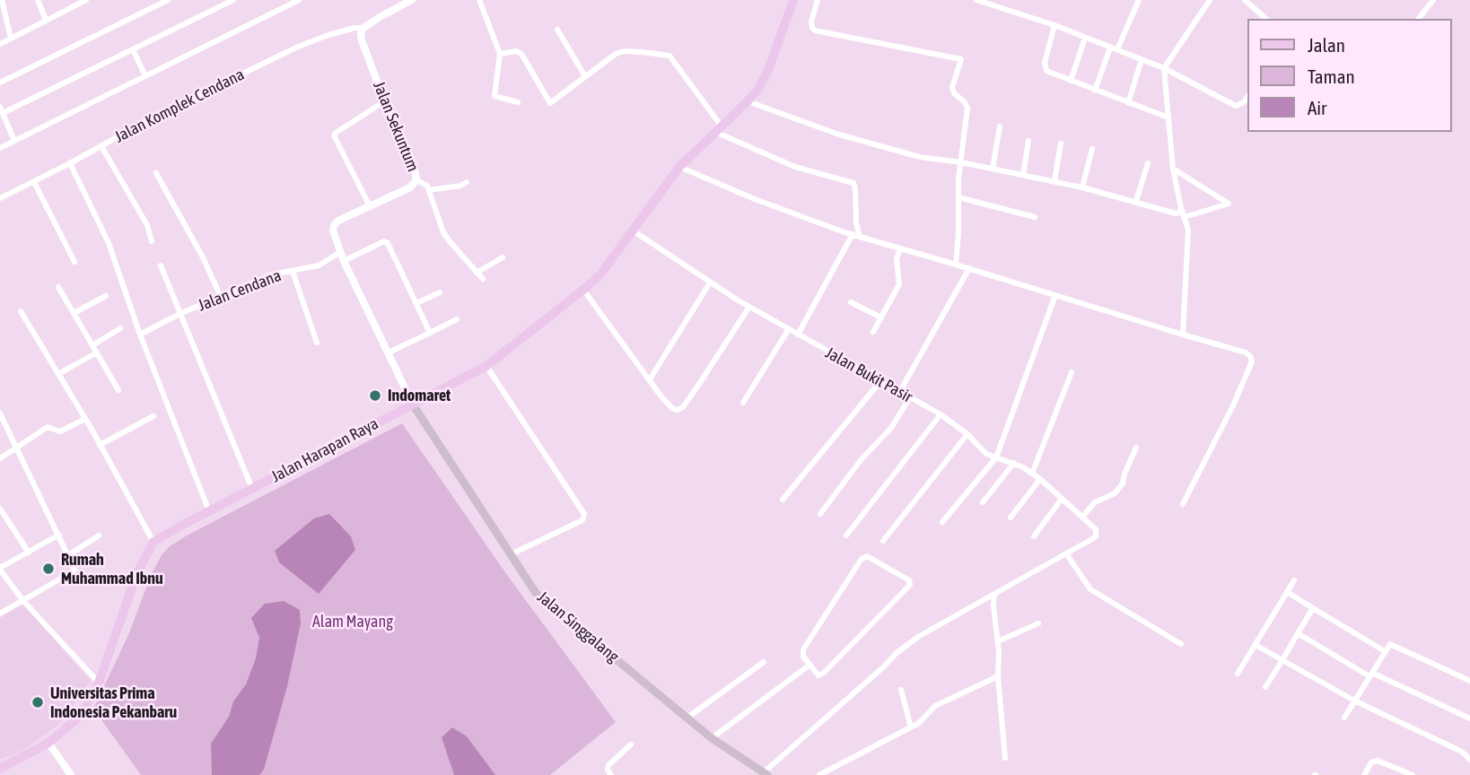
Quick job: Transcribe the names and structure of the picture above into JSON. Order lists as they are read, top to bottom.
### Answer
{
  "streets": {
    "main road": ["Jalan Harapan Raya", "Jalan Singgalang"],
    "street": [
      "Jalan Komplek Cendana",
      "Jalan Sekuntum",
      "Jalan Cendana",
      "Jalan Bukit Pasir"
    ]
  },
  "crossings": [
    ["Jalan Komplek Cendana", "Jalan Sekuntum"],
    ["Jalan Sekuntum", "Jalan Cendana"],
    ["Jalan Sekuntum", "Jalan Harapan Raya"],
    ["Jalan Sekuntum", "Jalan Singgalang"],
    ["Jalan Bukit Pasir", "Jalan Harapan Raya"],
    ["Jalan Harapan Raya", "Jalan Singgalang"]
  ],
  "parks": ["Alam Mayang"],
  "places": ["Indomaret", "Rumah Muhammad Ibnu", "Universitas Prima Indonesia Pekanbaru"],
  "legend": ["Jalan", "Taman", "Air"]
}
